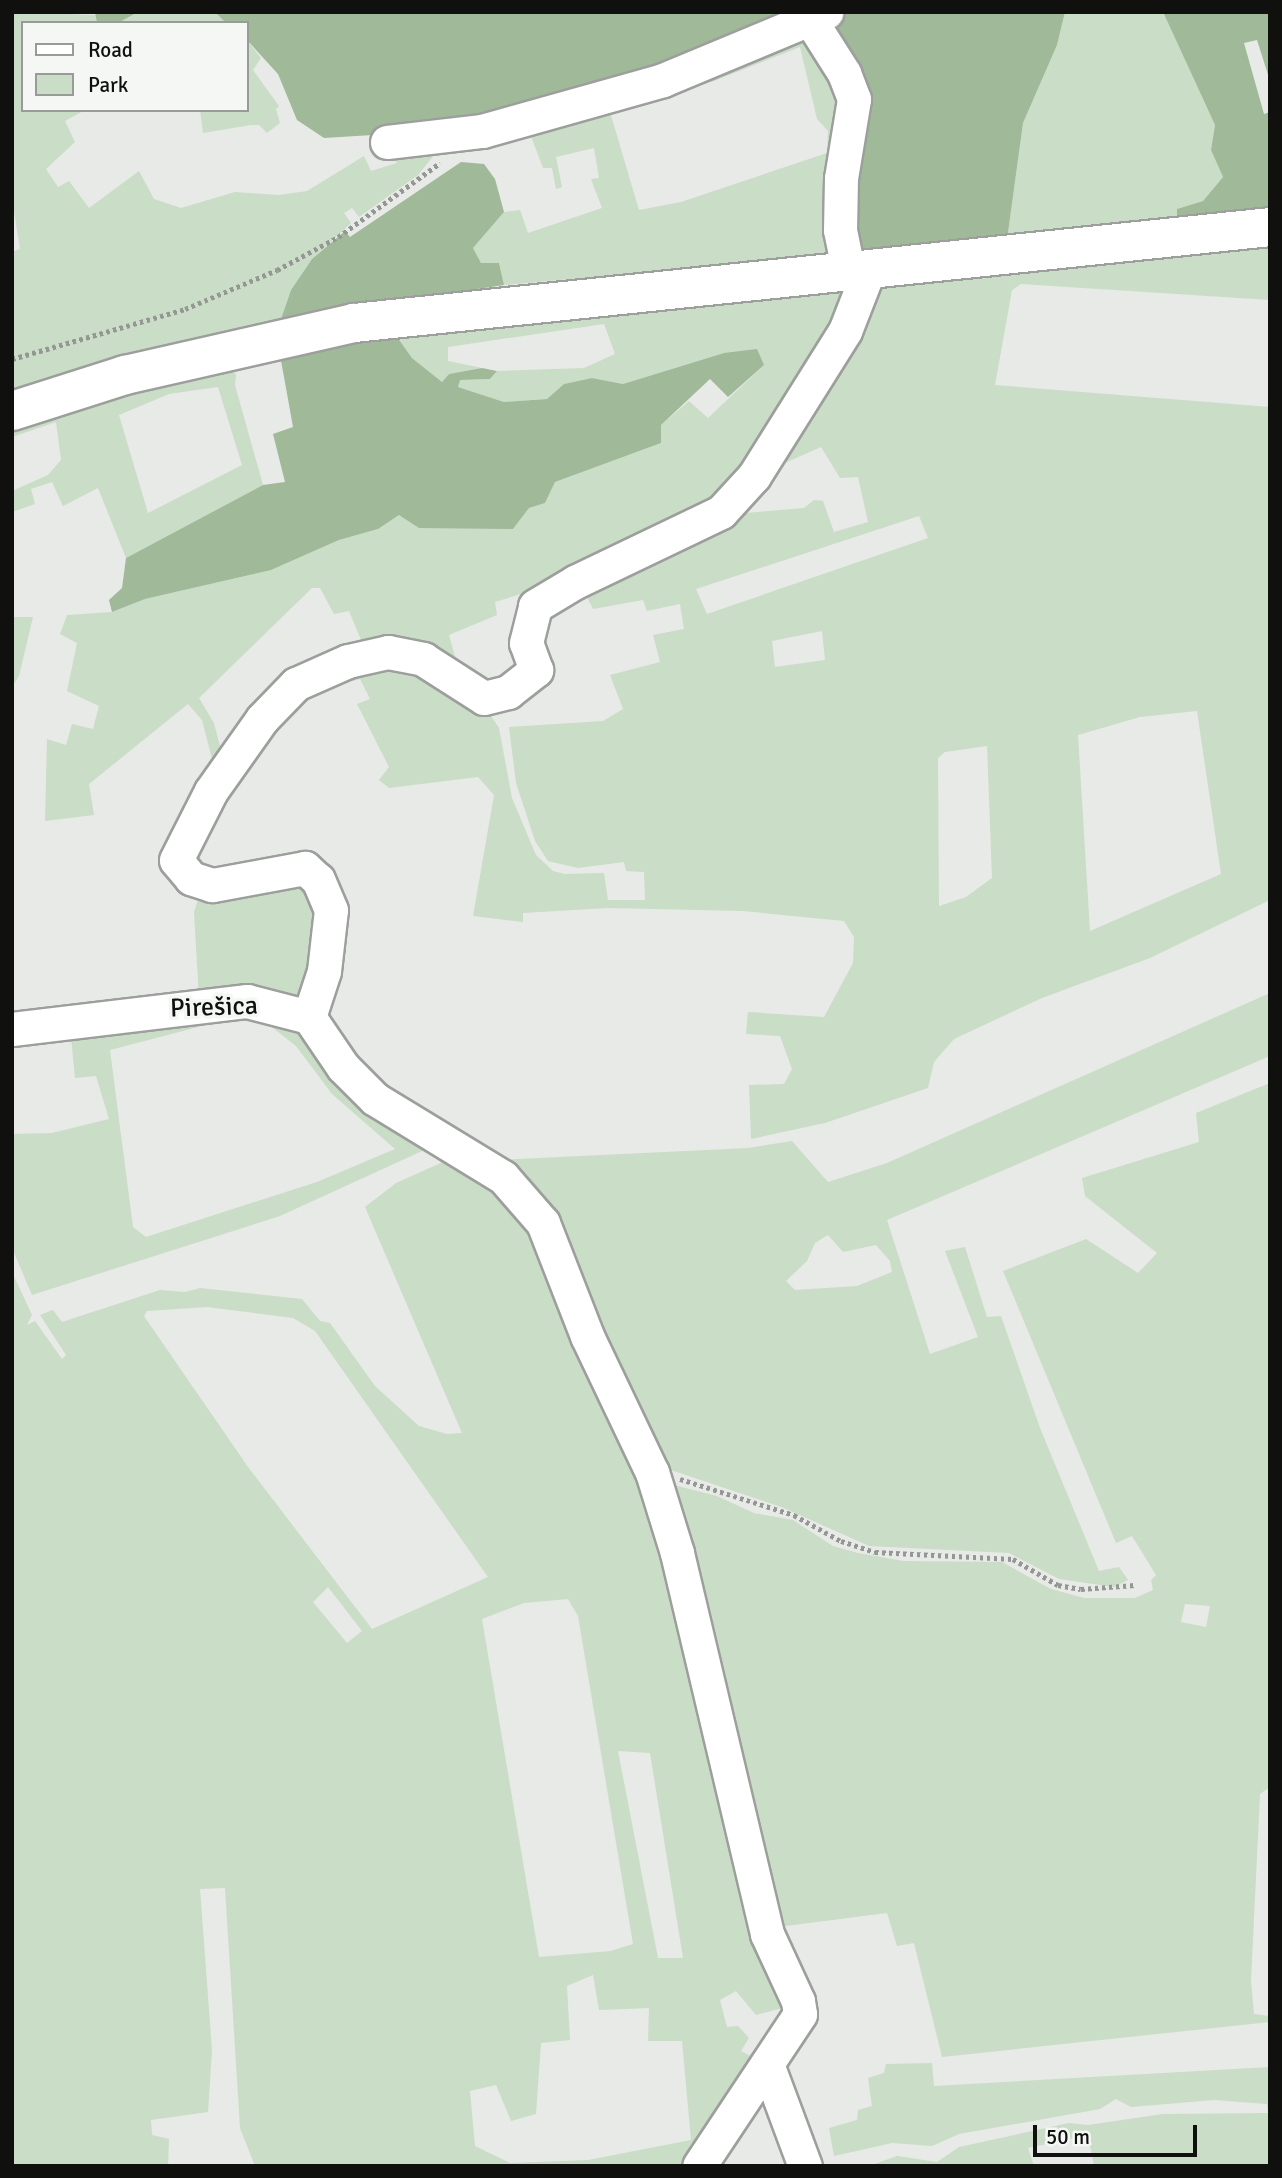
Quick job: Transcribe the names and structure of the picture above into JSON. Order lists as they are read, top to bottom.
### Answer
{
  "streets": {
    "street": ["Pirešica"]
  },
  "legend": ["Road", "Park"],
  "scale_bar": "50 m"
}
